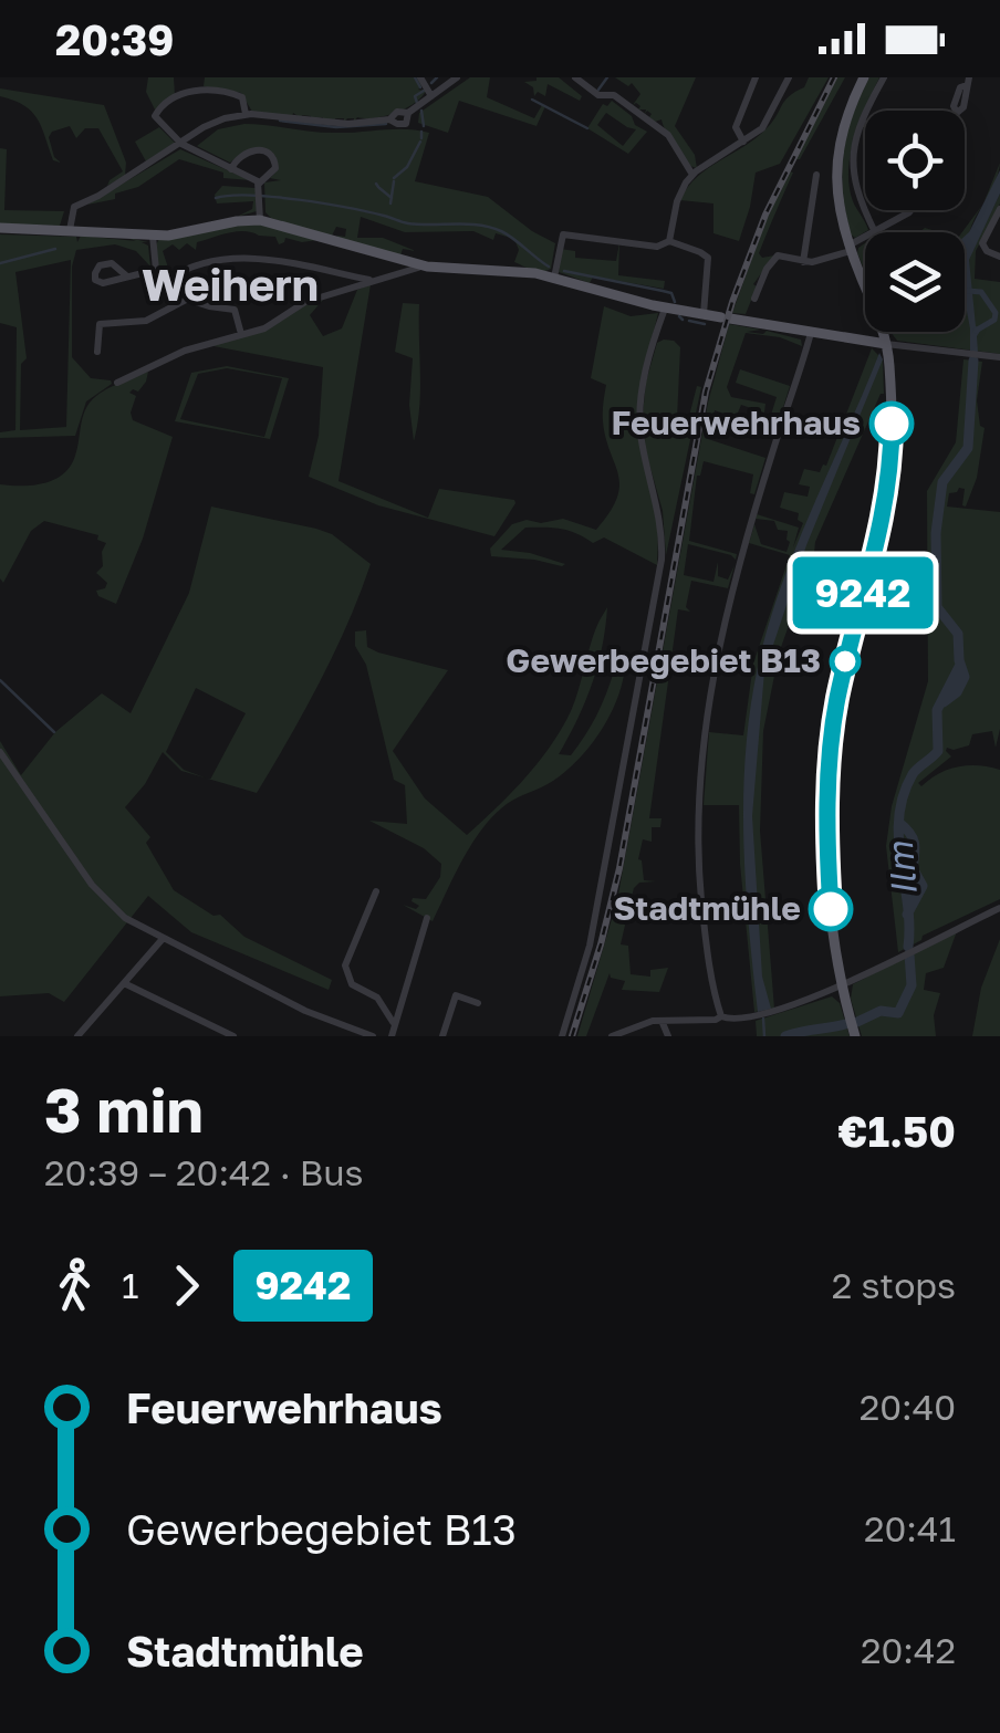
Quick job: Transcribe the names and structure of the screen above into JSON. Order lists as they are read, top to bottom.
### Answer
{
  "districts": ["Weihern"],
  "water": ["Ilm"],
  "places": ["Feuerwehrhaus", "Gewerbegebiet B13", "Stadtmühle"],
  "lines": ["bus line 9242"],
  "page": {
    "status": "20:39",
    "on_map": "9242",
    "heading": ["3 min", "20:39 – 20:42 · Bus", "€1.50"],
    "legs": ["1", "9242", "2 stops"],
    "list": [
      {
        "name": "Feuerwehrhaus",
        "value": "20:40"
      },
      {
        "name": "Gewerbegebiet B13",
        "value": "20:41"
      },
      {
        "name": "Stadtmühle",
        "value": "20:42"
      }
    ]
  }
}
